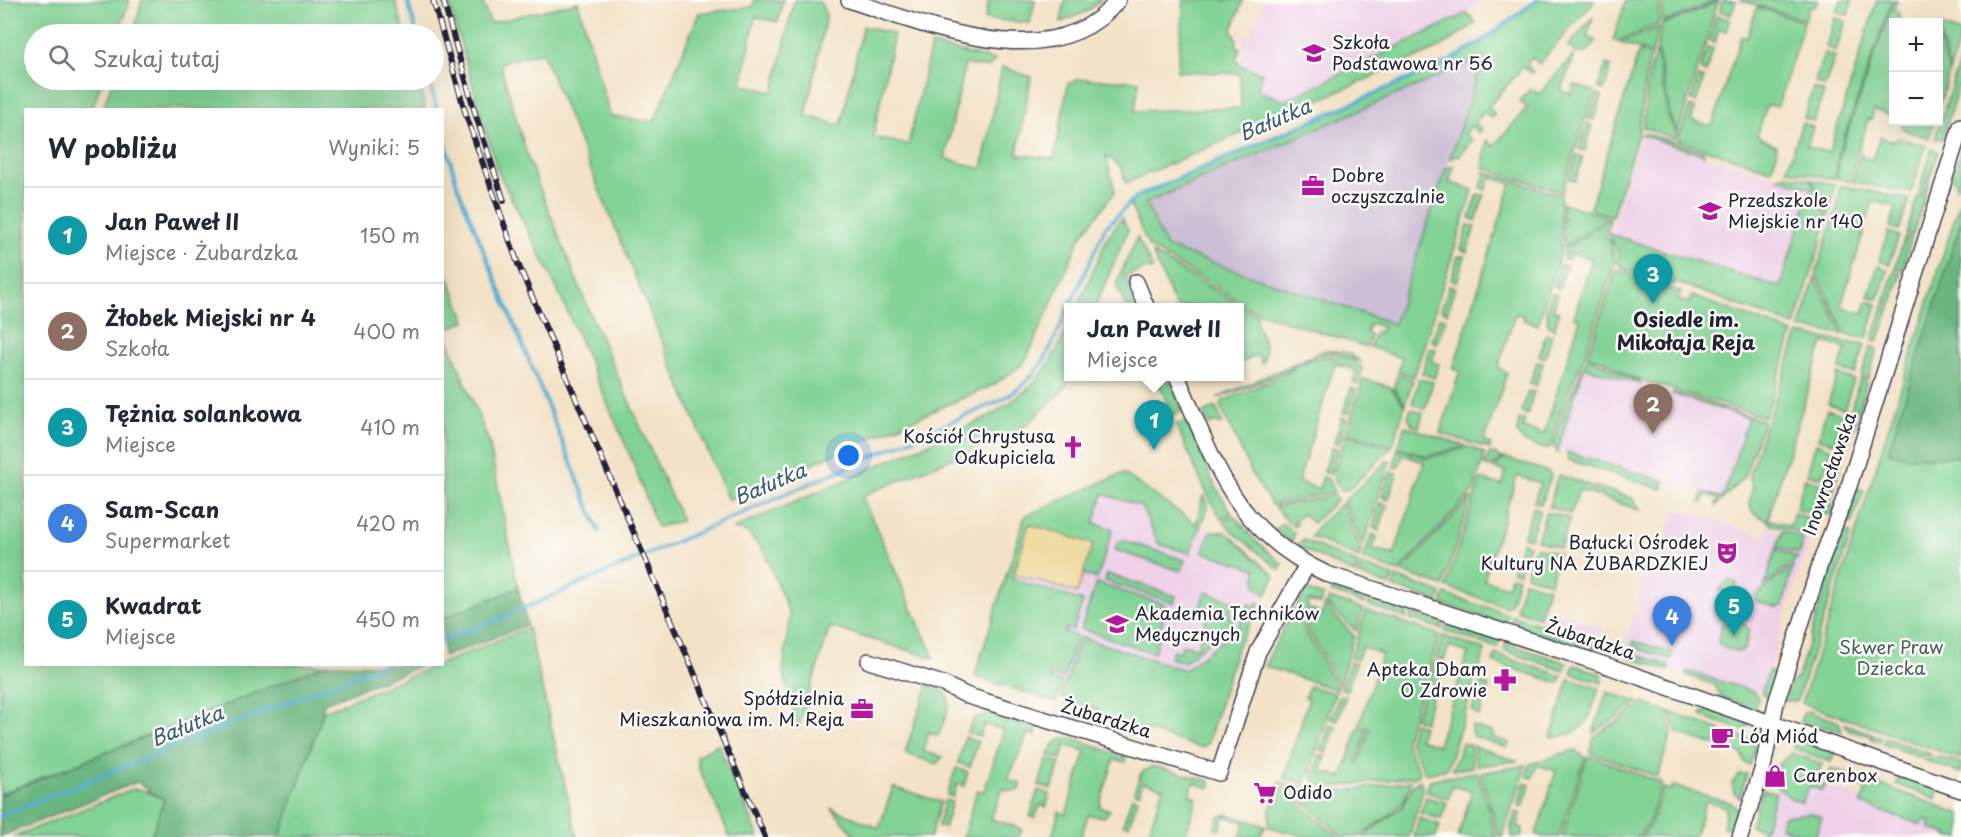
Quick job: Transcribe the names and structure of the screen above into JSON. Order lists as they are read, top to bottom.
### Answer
{
  "streets": {
    "street": ["Inowrocławska", "Żubardzka"]
  },
  "crossings": [
    ["Inowrocławska", "Żubardzka"]
  ],
  "districts": ["Osiedle im. Mikołaja Reja"],
  "water": ["Bałutka"],
  "parks": ["Skwer Praw Dziecka"],
  "places": {
    "school or university": ["Szkoła Podstawowa nr 56", "Przedszkole Miejskie nr 140", "Akademia Techników Medycznych"],
    "office": ["Dobre oczyszczalnie", "Spółdzielnia Mieszkaniowa im. M. Reja"],
    "church": ["Kościół Chrystusa Odkupiciela"],
    "theatre": ["Bałucki Ośrodek Kultury NA ŻUBARDZKIEJ"],
    "pharmacy": ["Apteka Dbam O Zdrowie"],
    "cafe": ["Lód Miód"],
    "shop": ["Carenbox"],
    "supermarket": ["Odido"]
  },
  "page": {
    "map_buttons": ["+", "−"],
    "search": "Szukaj tutaj",
    "heading": ["W pobliżu", "Wyniki: 5"],
    "list": [
      {
        "mark": "1",
        "name": "Jan Paweł II",
        "note": "Miejsce · Żubardzka",
        "value": "150 m"
      },
      {
        "mark": "2",
        "name": "Żłobek Miejski nr 4",
        "note": "Szkoła",
        "value": "400 m"
      },
      {
        "mark": "3",
        "name": "Tężnia solankowa",
        "note": "Miejsce",
        "value": "410 m"
      },
      {
        "mark": "4",
        "name": "Sam-Scan",
        "note": "Supermarket",
        "value": "420 m"
      },
      {
        "mark": "5",
        "name": "Kwadrat",
        "note": "Miejsce",
        "value": "450 m"
      }
    ],
    "pins": [
      "3",
      "2",
      "1",
      "5",
      "4"
    ],
    "popup": ["Jan Paweł II", "Miejsce"]
  }
}
